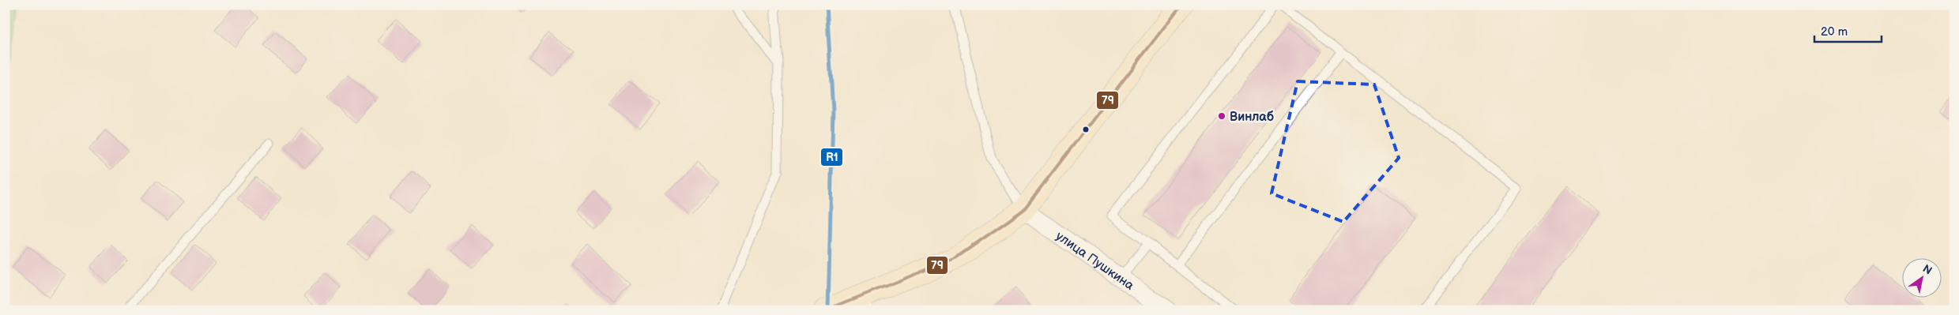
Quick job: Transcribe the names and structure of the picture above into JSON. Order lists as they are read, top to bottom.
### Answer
{
  "streets": {
    "street": ["улица Пушкина"]
  },
  "places": ["Винлаб"],
  "lines": ["transit line R1", "transit line 79"],
  "scale_bar": "20 m",
  "north": "top right"
}
